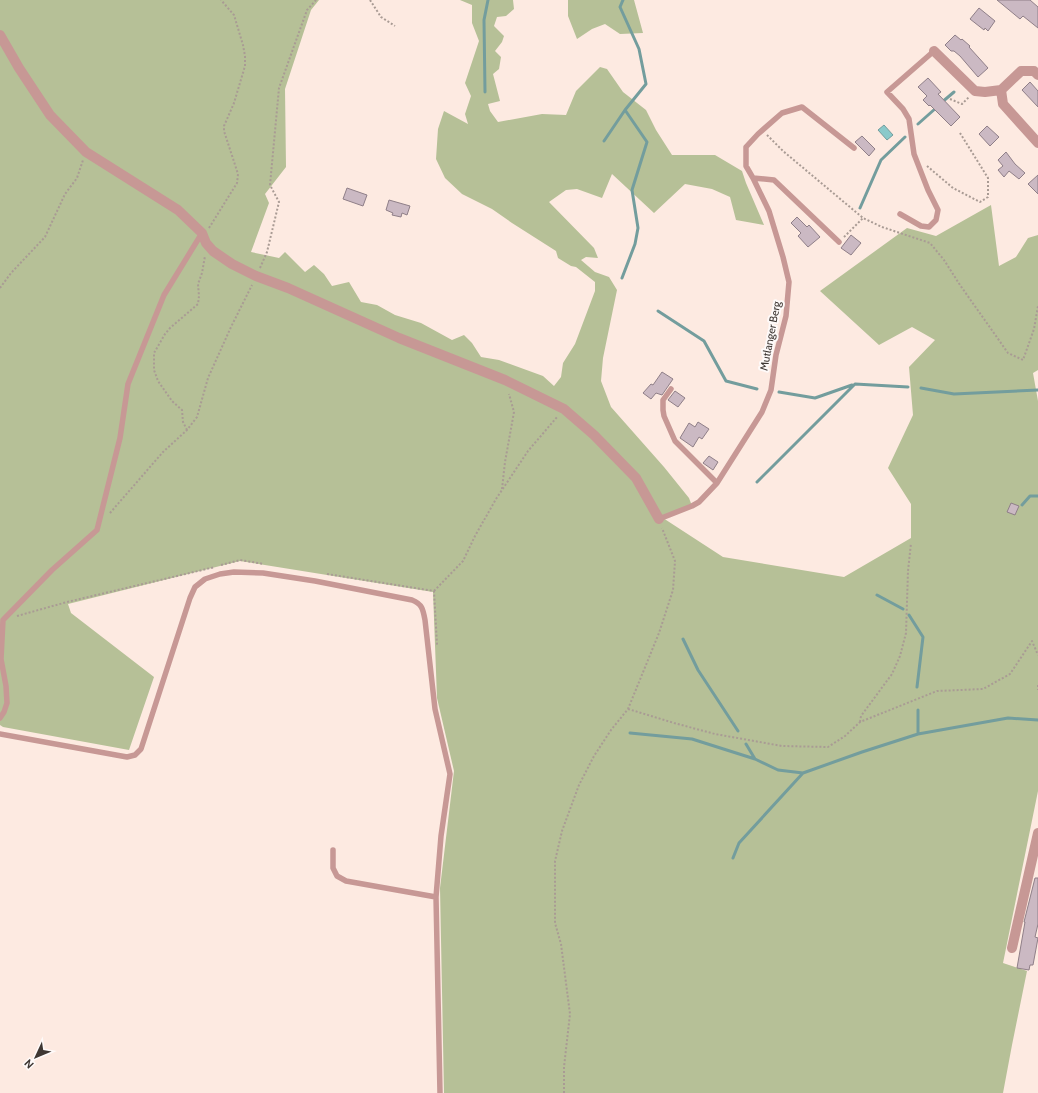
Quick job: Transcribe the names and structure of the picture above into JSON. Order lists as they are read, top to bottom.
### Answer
{
  "streets": {
    "lane": ["Mutlanger Berg"]
  },
  "north": "bottom left"
}
